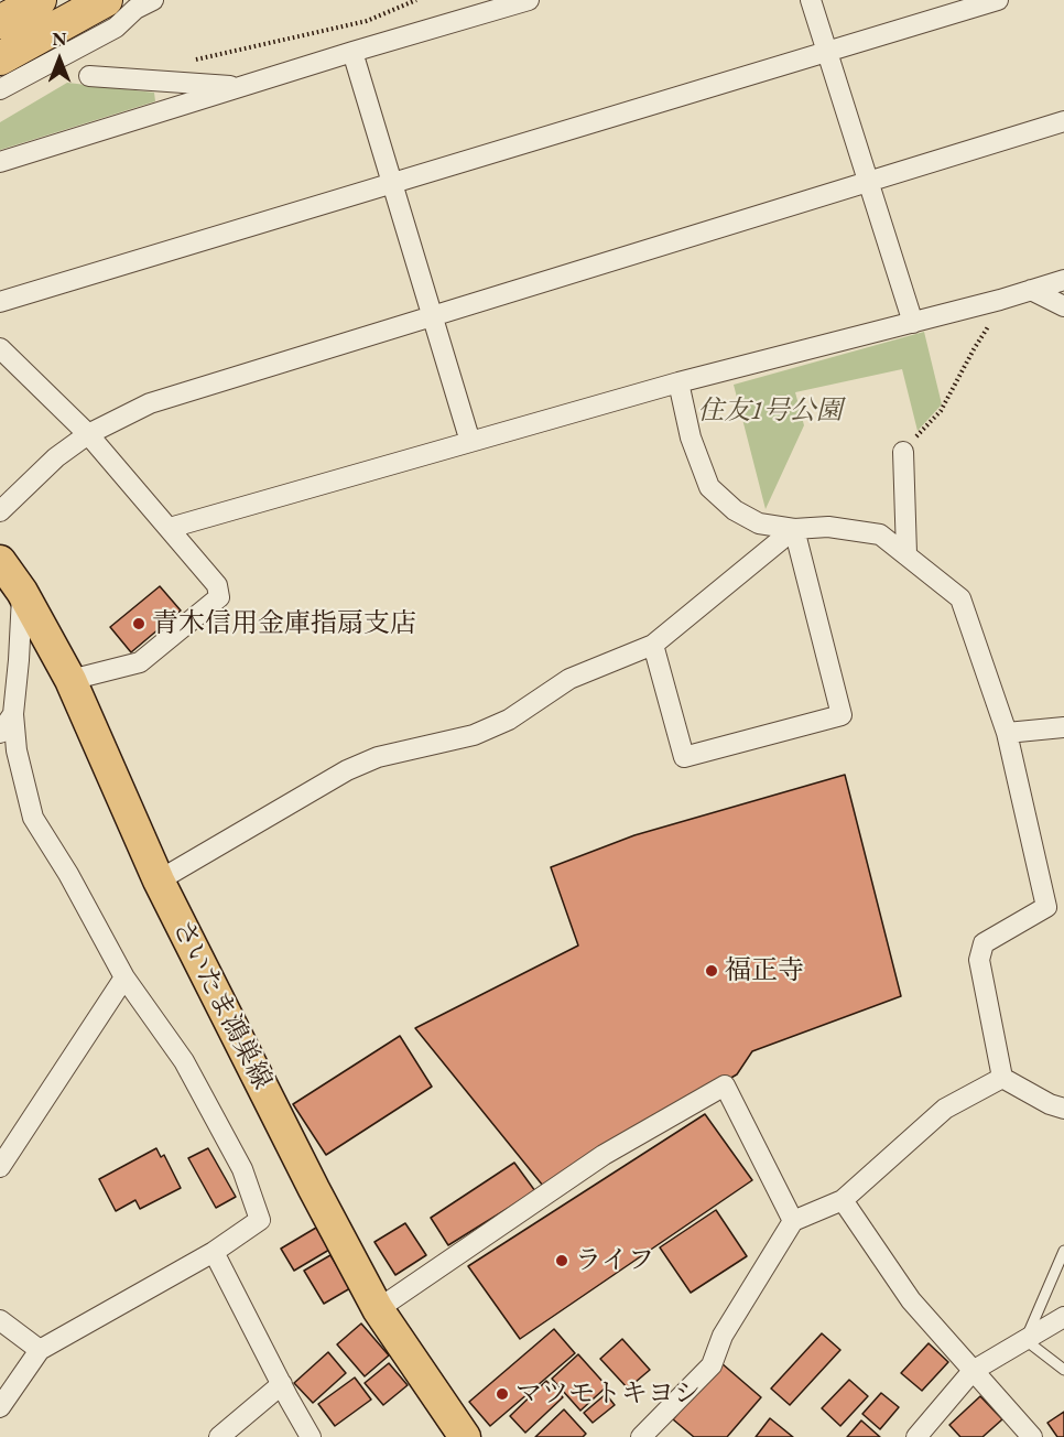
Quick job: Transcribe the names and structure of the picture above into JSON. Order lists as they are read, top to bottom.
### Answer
{
  "streets": {
    "main road": ["さいたま鴻巣線"]
  },
  "parks": ["住友1号公園"],
  "places": [
    "青木信用金庫指扇支店",
    "福正寺",
    "ライフ",
    "マツモトキヨシ"
  ],
  "north": "top"
}
